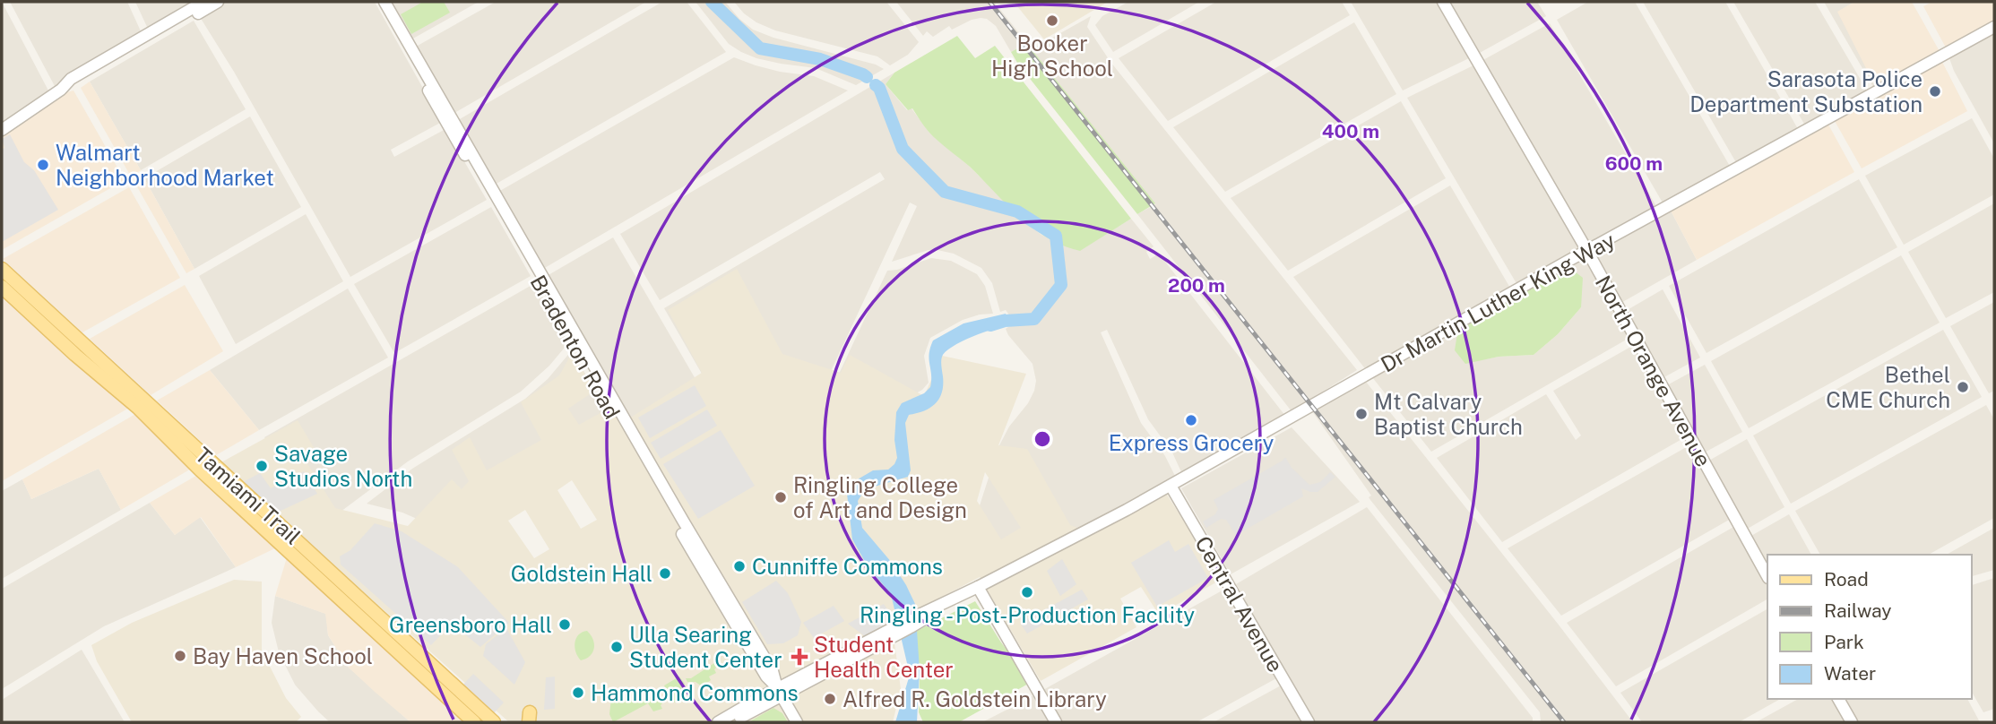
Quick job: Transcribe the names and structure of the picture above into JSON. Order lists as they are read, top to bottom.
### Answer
{
  "streets": {
    "main road": ["Tamiami Trail"],
    "street": [
      "Dr Martin Luther King Way",
      "Bradenton Road",
      "North Orange Avenue",
      "Central Avenue"
    ]
  },
  "crossings": [
    ["Dr Martin Luther King Way", "Bradenton Road"],
    ["Dr Martin Luther King Way", "North Orange Avenue"],
    ["Dr Martin Luther King Way", "Central Avenue"]
  ],
  "places": {
    "other": [
      "Booker High School",
      "Sarasota Police Department Substation",
      "Walmart Neighborhood Market",
      "Bethel CME Church",
      "Mt Calvary Baptist Church",
      "Express Grocery",
      "Savage Studios North",
      "Ringling College of Art and Design",
      "Cunniffe Commons",
      "Goldstein Hall",
      "Ringling - Post-Production Facility",
      "Greensboro Hall",
      "Ulla Searing Student Center",
      "Bay Haven School",
      "Hammond Commons",
      "Alfred R. Goldstein Library"
    ],
    "health": ["Student Health Center"]
  },
  "legend": [
    "Road",
    "Railway",
    "Park",
    "Water"
  ],
  "rings": ["400 m", "600 m", "200 m"]
}
